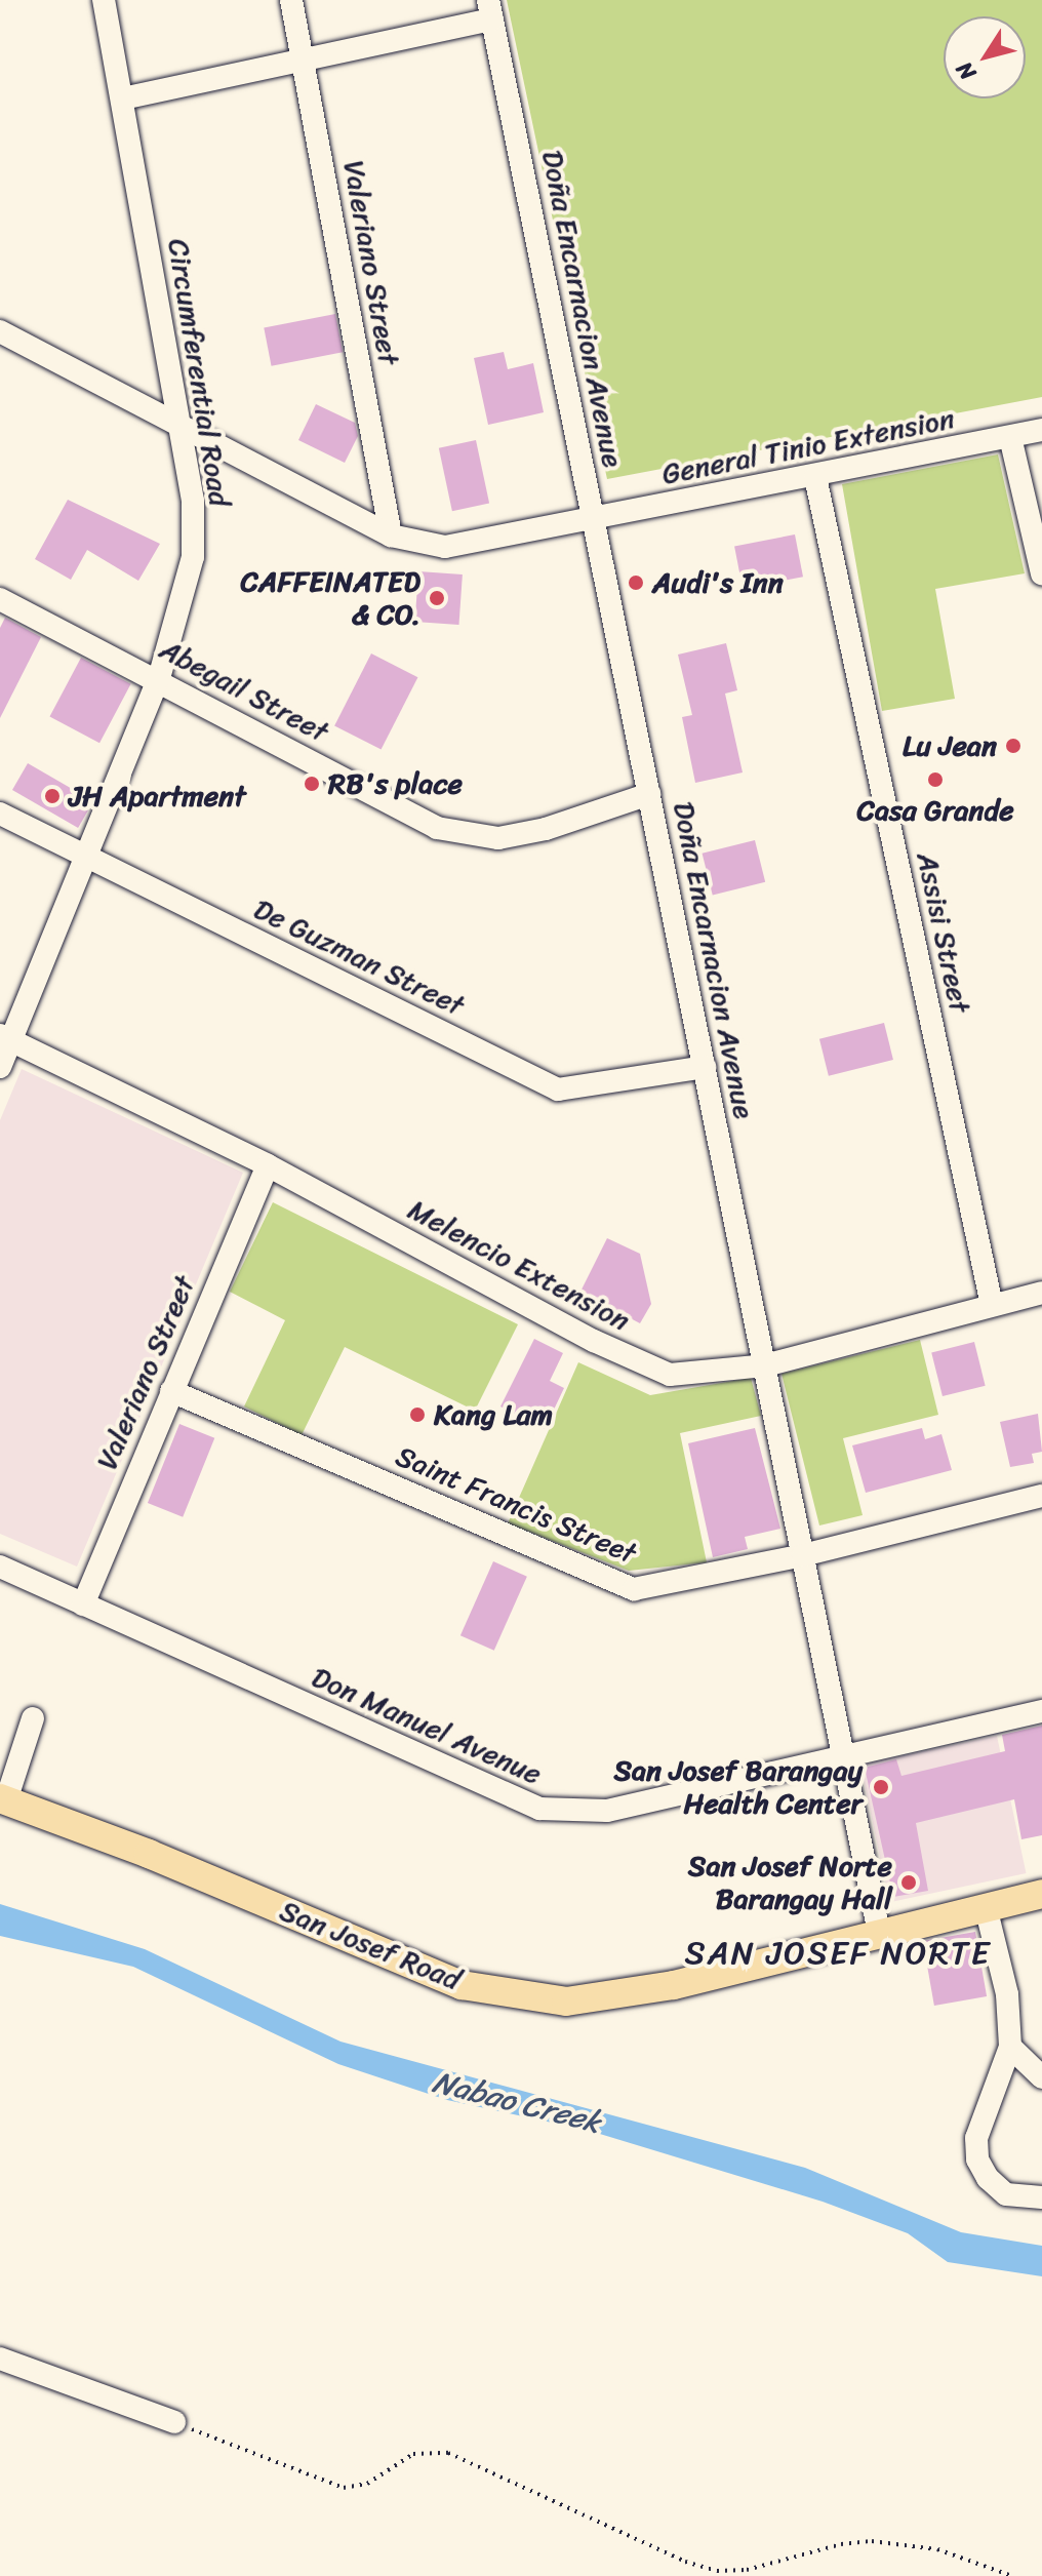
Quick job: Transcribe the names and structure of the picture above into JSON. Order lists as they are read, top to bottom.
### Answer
{
  "streets": {
    "main road": ["San Josef Road"],
    "street": [
      "Valeriano Street",
      "Doña Encarnacion Avenue",
      "Circumferential Road",
      "General Tinio Extension",
      "Abegail Street",
      "Assisi Street",
      "De Guzman Street",
      "Melencio Extension",
      "Saint Francis Street",
      "Don Manuel Avenue"
    ]
  },
  "crossings": [
    ["Valeriano Street", "General Tinio Extension"],
    ["Valeriano Street", "Melencio Extension"],
    ["Valeriano Street", "Saint Francis Street"],
    ["Valeriano Street", "Don Manuel Avenue"],
    ["Doña Encarnacion Avenue", "General Tinio Extension"],
    ["Doña Encarnacion Avenue", "Abegail Street"],
    ["Doña Encarnacion Avenue", "De Guzman Street"],
    ["Doña Encarnacion Avenue", "Melencio Extension"],
    ["Doña Encarnacion Avenue", "Saint Francis Street"],
    ["Doña Encarnacion Avenue", "Don Manuel Avenue"],
    ["Doña Encarnacion Avenue", "San Josef Road"],
    ["Circumferential Road", "General Tinio Extension"],
    ["Circumferential Road", "Abegail Street"],
    ["Circumferential Road", "De Guzman Street"],
    ["Circumferential Road", "Melencio Extension"],
    ["General Tinio Extension", "Assisi Street"],
    ["Assisi Street", "Melencio Extension"]
  ],
  "districts": ["SAN JOSEF NORTE"],
  "water": ["Nabao Creek"],
  "places": [
    "Audi's Inn",
    "CAFFEINATED & CO.",
    "Lu Jean",
    "Casa Grande",
    "RB's place",
    "JH Apartment",
    "Kang Lam",
    "San Josef Barangay Health Center",
    "San Josef Norte Barangay Hall"
  ],
  "north": "bottom left"
}
